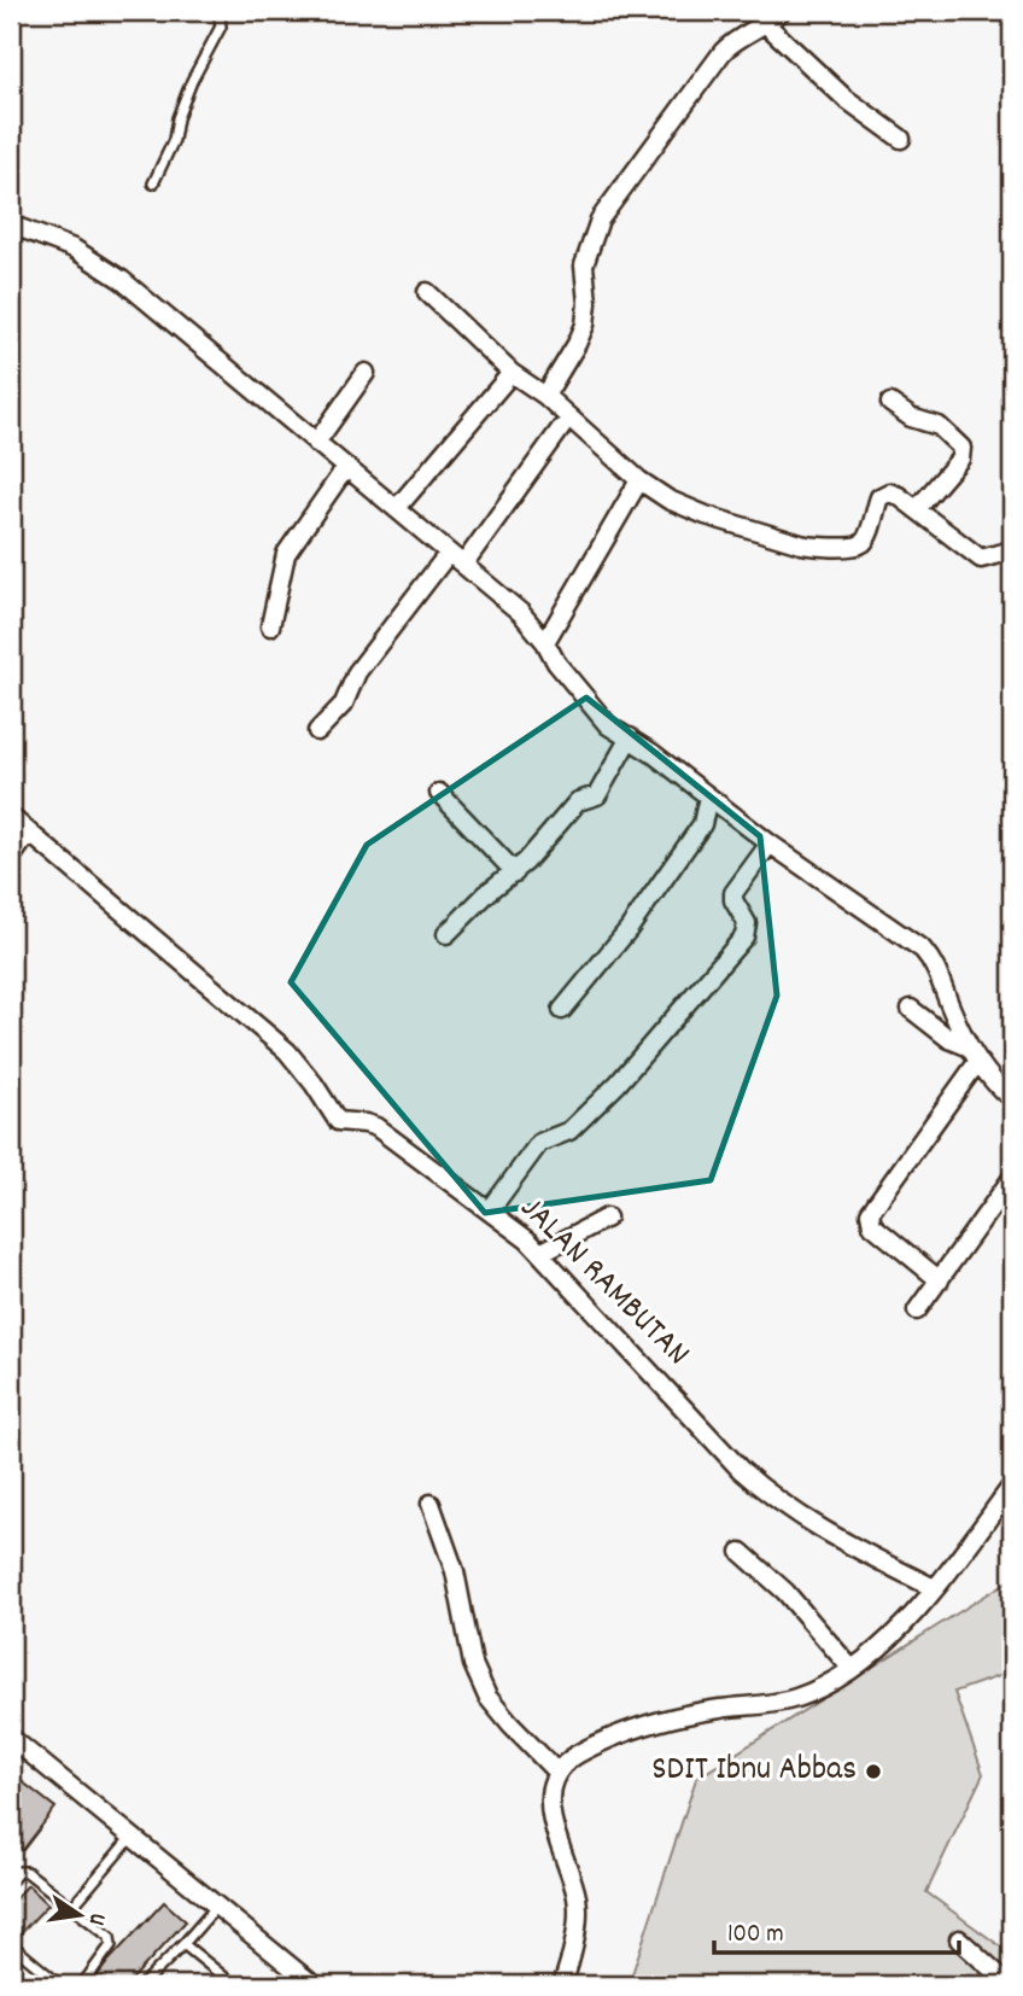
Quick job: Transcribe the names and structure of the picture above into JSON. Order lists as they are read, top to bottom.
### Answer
{
  "streets": {
    "street": ["JALAN RAMBUTAN"]
  },
  "places": ["SDIT Ibnu Abbas"],
  "scale_bar": "100 m",
  "north": "right"
}
